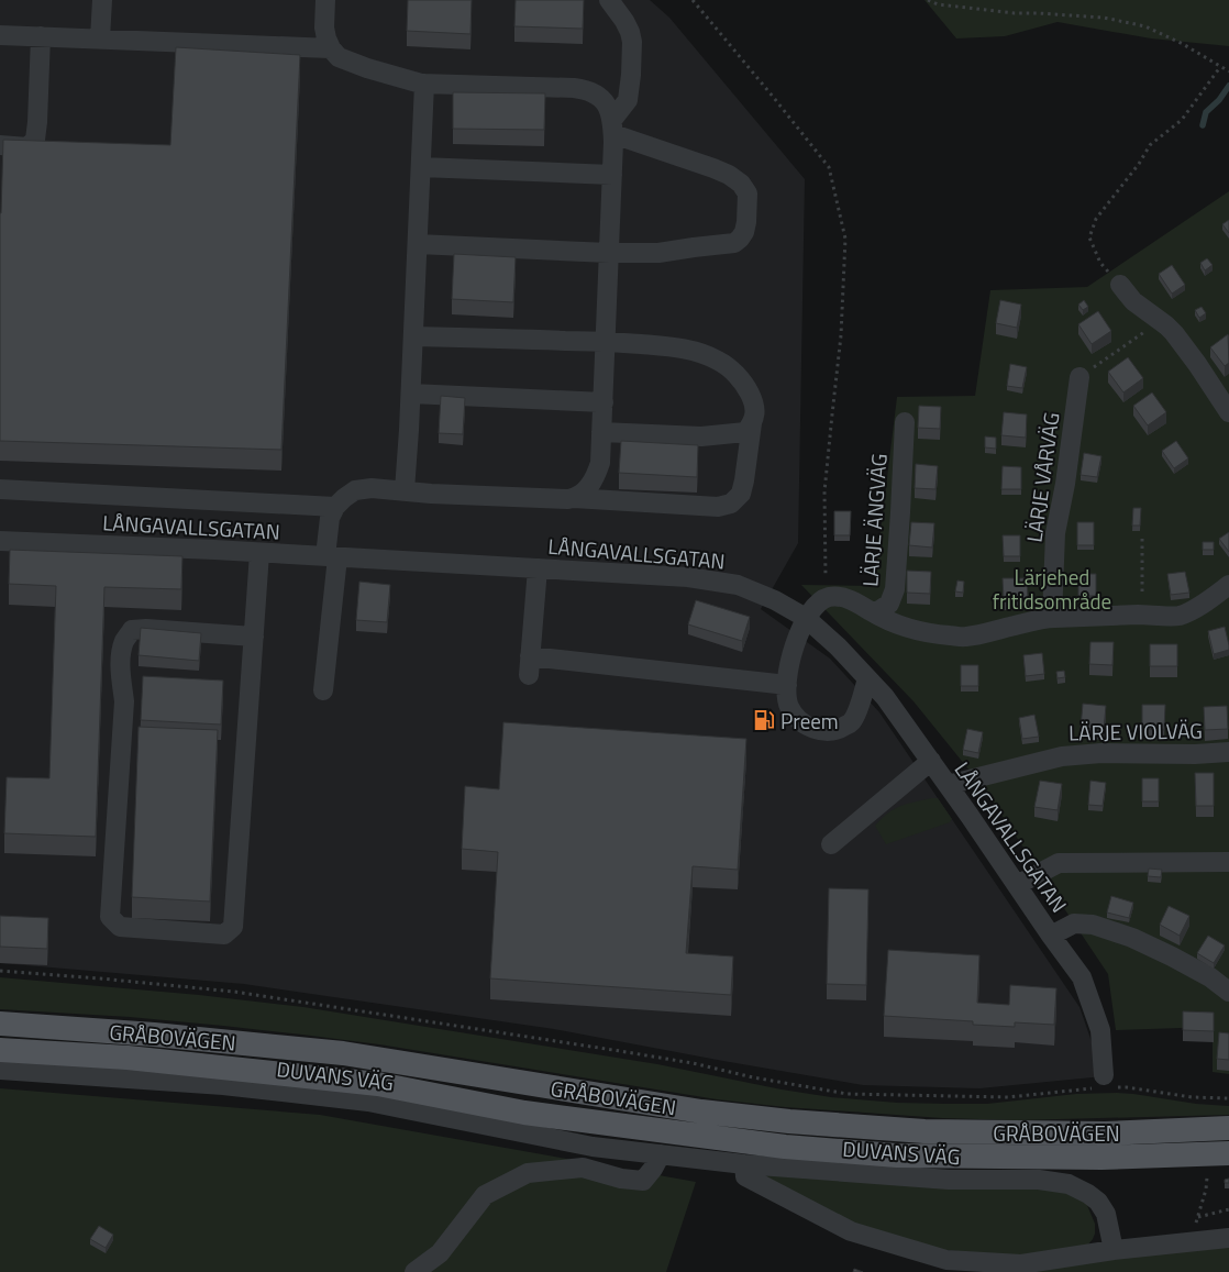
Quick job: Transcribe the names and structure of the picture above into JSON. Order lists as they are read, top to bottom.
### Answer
{
  "streets": {
    "main road": ["GRÅBOVÄGEN"],
    "street": [
      "LÄRJE VÅRVÄG",
      "LÄRJE ÄNGVÄG",
      "LÅNGAVALLSGATAN",
      "LÄRJE VIOLVÄG",
      "DUVANS VÄG"
    ]
  },
  "crossings": [
    ["LÅNGAVALLSGATAN", "LÄRJE VIOLVÄG"]
  ],
  "parks": ["Lärjehed fritidsområde"],
  "places": {
    "fuel station": ["Preem"]
  }
}
